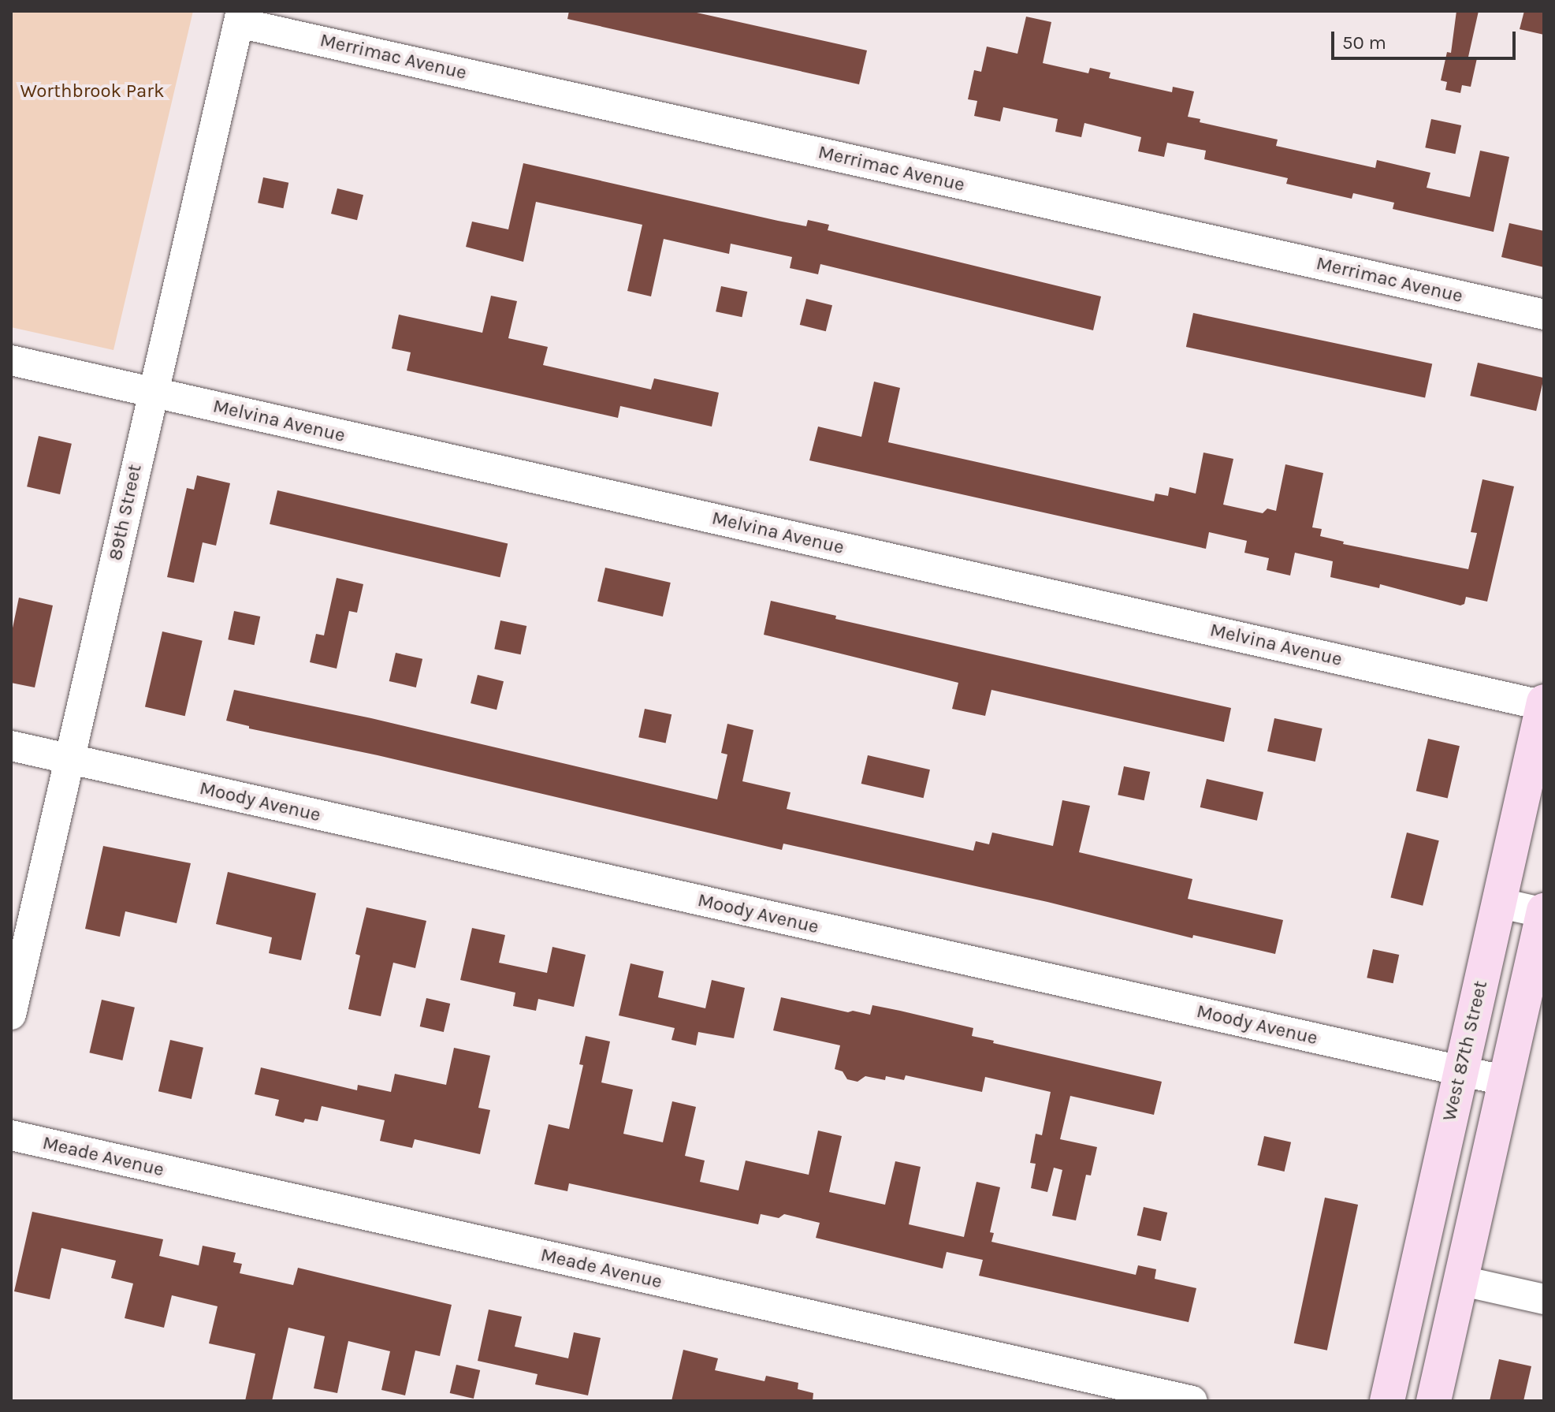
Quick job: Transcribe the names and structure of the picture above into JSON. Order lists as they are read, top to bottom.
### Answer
{
  "streets": {
    "main road": ["West 87th Street"],
    "street": [
      "Merrimac Avenue",
      "Melvina Avenue",
      "89th Street",
      "Moody Avenue",
      "Meade Avenue"
    ]
  },
  "crossings": [
    ["Merrimac Avenue", "89th Street"],
    ["Melvina Avenue", "89th Street"],
    ["Melvina Avenue", "West 87th Street"],
    ["89th Street", "Moody Avenue"],
    ["Moody Avenue", "West 87th Street"]
  ],
  "parks": ["Worthbrook Park"],
  "scale_bar": "50 m"
}
